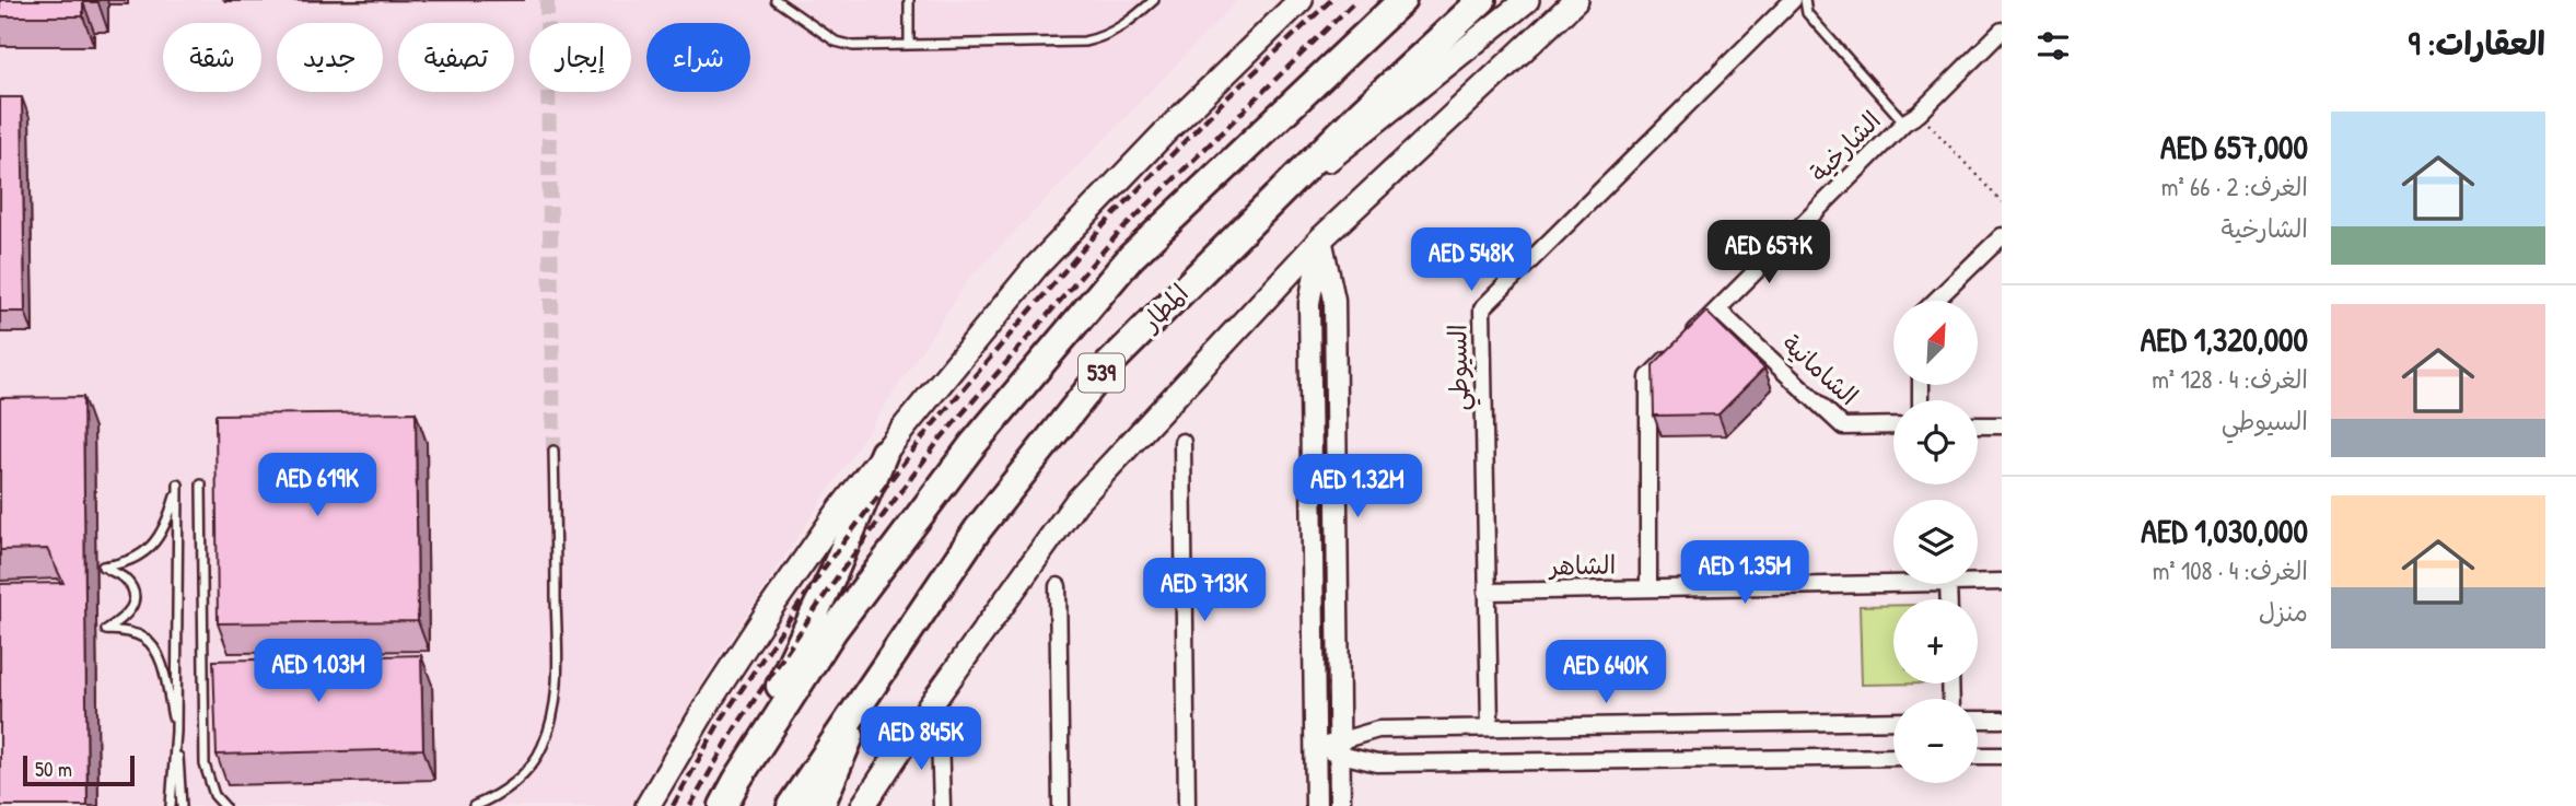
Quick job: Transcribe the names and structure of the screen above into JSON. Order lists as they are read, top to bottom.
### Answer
{
  "streets": {
    "highway": ["المطار", "539"],
    "street": [
      "الشارخية",
      "السيوطي",
      "الشامانية",
      "الشاهر"
    ]
  },
  "crossings": [
    ["الشارخية", "الشامانية"],
    ["الشارخية", "الشاهر"],
    ["السيوطي", "الشاهر"]
  ],
  "scale_bar": "50 m",
  "north": "top right",
  "page": {
    "heading": "العقارات: 9",
    "chip": [
      "شراء",
      "إيجار",
      "تصفية",
      "جديد",
      "شقة"
    ],
    "list": [
      {
        "name": "AED 657,000",
        "note": "الغرف: 2 · 66 m² · الشارخية"
      },
      {
        "name": "AED 1,320,000",
        "note": "الغرف: 4 · 128 m² · السيوطي"
      },
      {
        "name": "AED 1,030,000",
        "note": "الغرف: 4 · 108 m² · منزل"
      }
    ],
    "price": [
      "AED 657K",
      "AED 548K",
      "AED 619K",
      "AED 1.32M",
      "AED 1.35M",
      "AED 713K",
      "AED 1.03M",
      "AED 640K",
      "AED 845K"
    ],
    "map_buttons": ["+", "−"],
    "scale": "50 m"
  }
}
